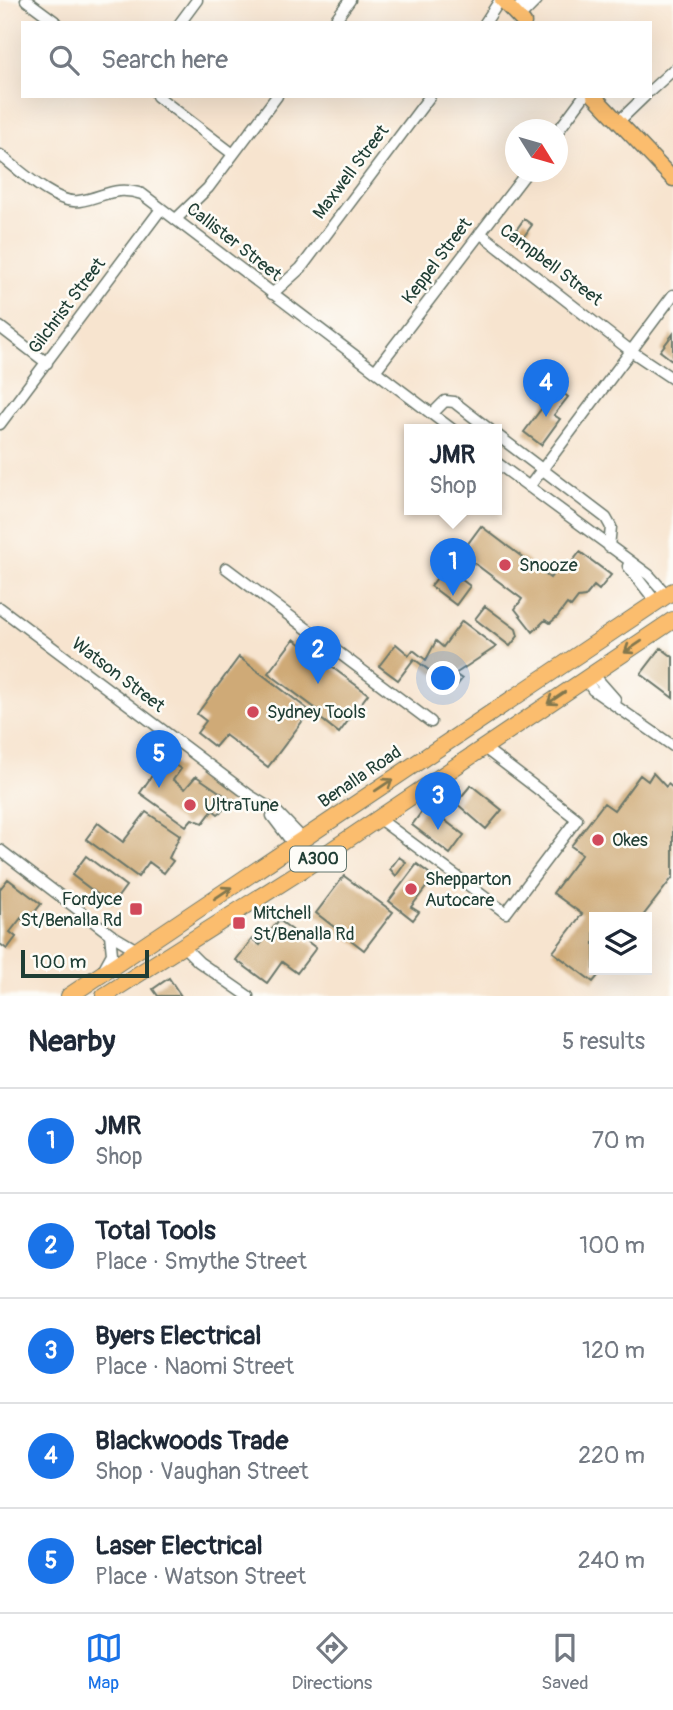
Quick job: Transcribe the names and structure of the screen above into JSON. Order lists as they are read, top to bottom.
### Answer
{
  "streets": {
    "highway": ["Benalla Road", "A300"],
    "street": [
      "Maxwell Street",
      "Callister Street",
      "Keppel Street",
      "Campbell Street",
      "Gilchrist Street",
      "Watson Street"
    ]
  },
  "crossings": [
    ["Maxwell Street", "Callister Street"],
    ["Callister Street", "Keppel Street"],
    ["Callister Street", "Gilchrist Street"],
    ["Keppel Street", "Campbell Street"],
    ["Watson Street", "Benalla Road"]
  ],
  "places": {
    "other": [
      "Snooze",
      "Sydney Tools",
      "UltraTune",
      "Okes",
      "Shepparton Autocare"
    ],
    "transit": ["Fordyce St/Benalla Rd", "Mitchell St/Benalla Rd"]
  },
  "scale_bar": "100 m",
  "north": "bottom right",
  "page": {
    "search": "Search here",
    "pins": [
      "4",
      "1",
      "2",
      "5",
      "3"
    ],
    "popup": ["JMR", "Shop"],
    "scale": "100 m",
    "heading": ["Nearby", "5 results"],
    "list": [
      {
        "mark": "1",
        "name": "JMR",
        "note": "Shop",
        "value": "70 m"
      },
      {
        "mark": "2",
        "name": "Total Tools",
        "note": "Place · Smythe Street",
        "value": "100 m"
      },
      {
        "mark": "3",
        "name": "Byers Electrical",
        "note": "Place · Naomi Street",
        "value": "120 m"
      },
      {
        "mark": "4",
        "name": "Blackwoods Trade",
        "note": "Shop · Vaughan Street",
        "value": "220 m"
      },
      {
        "mark": "5",
        "name": "Laser Electrical",
        "note": "Place · Watson Street",
        "value": "240 m"
      }
    ],
    "nav": ["Map", "Directions", "Saved"]
  }
}
